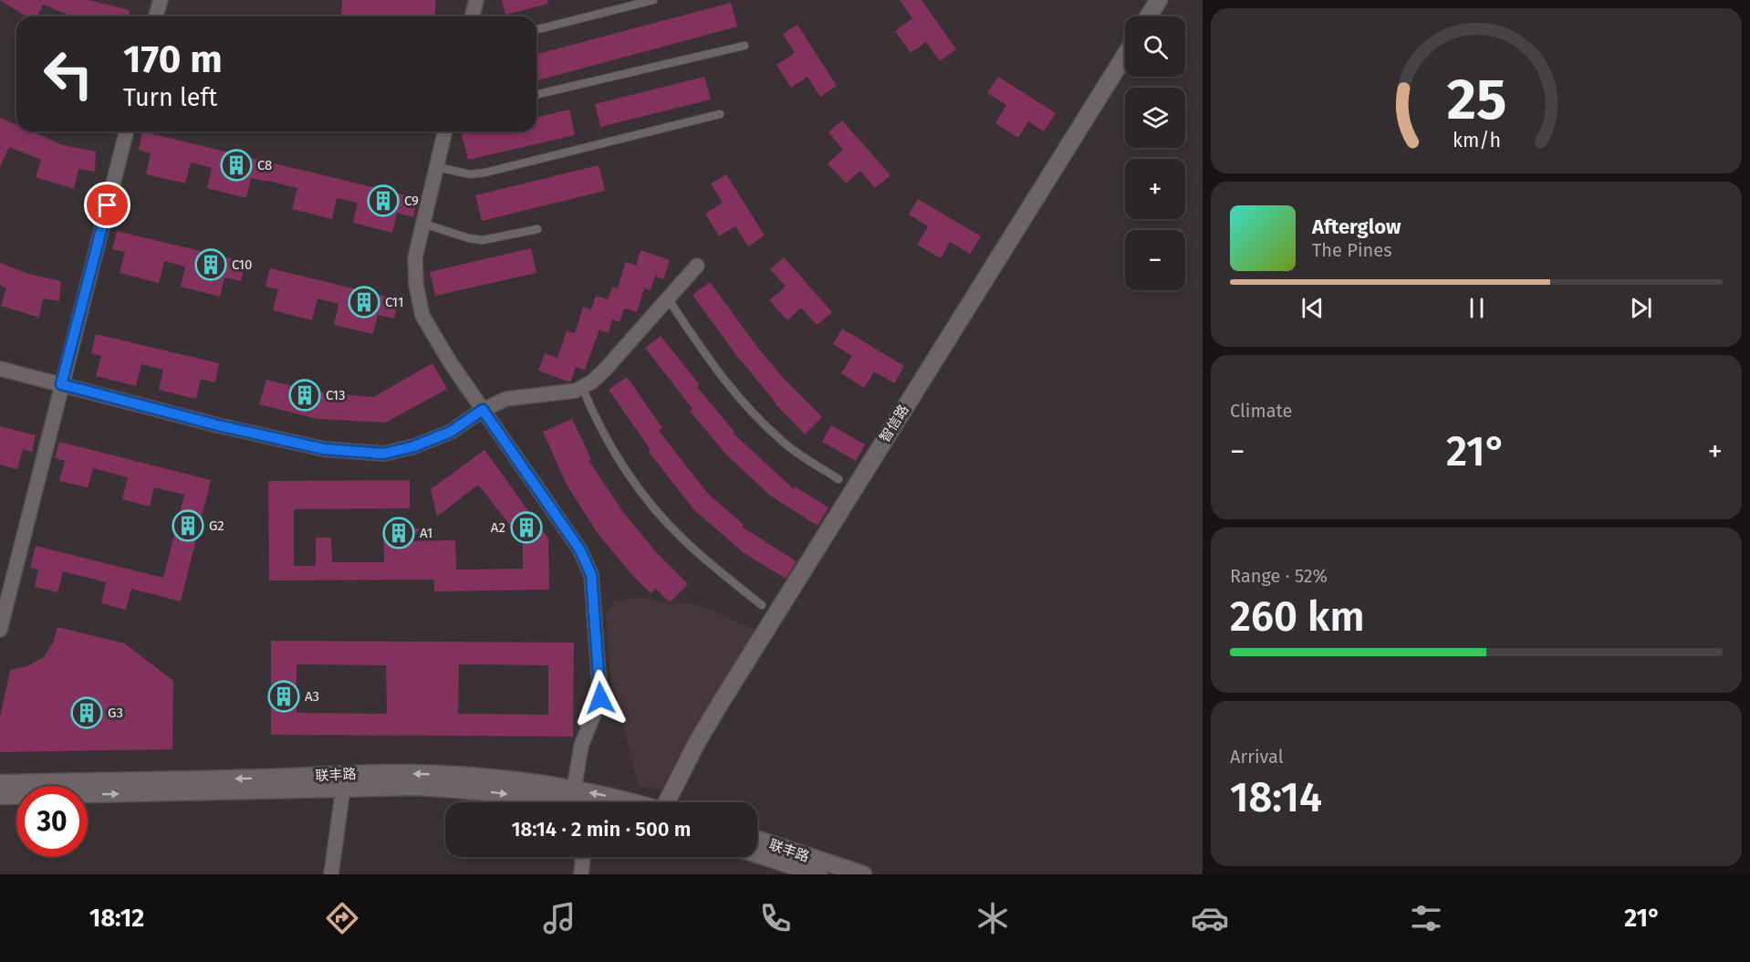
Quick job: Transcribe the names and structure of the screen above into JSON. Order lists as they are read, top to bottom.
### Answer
{
  "streets": {
    "street": ["智信路", "联丰路"]
  },
  "places": {
    "building": [
      "C8",
      "C9",
      "C10",
      "C11",
      "C13",
      "G2",
      "A2",
      "A1",
      "A3",
      "G3"
    ]
  },
  "page": {
    "map_buttons": ["+", "−"],
    "turn": ["170 m", "Turn left"],
    "song": ["Afterglow", "The Pines"],
    "tile": [
      "Climate",
      ["Range · 52%", "260 km"],
      ["Arrival", "18:14"]
    ],
    "heat": ["−", "21°", "+"],
    "limit": "30",
    "trip": "18:14 · 2 min · 500 m",
    "tabs": ["18:12", "21°"],
    "gauge": ["25", "km/h"]
  }
}
